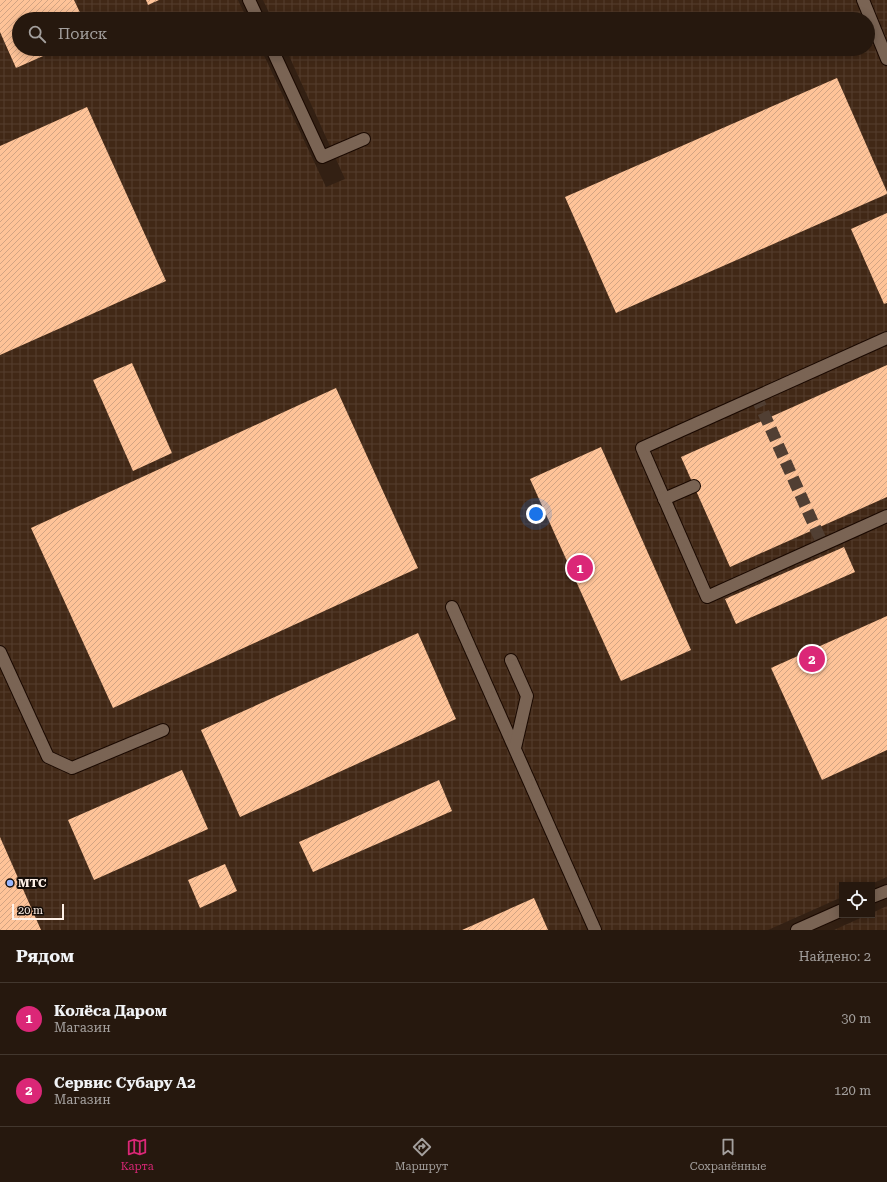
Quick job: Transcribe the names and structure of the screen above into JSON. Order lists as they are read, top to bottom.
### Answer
{
  "places": ["МТС"],
  "scale_bar": "20 m",
  "page": {
    "search": "Поиск",
    "pins": ["1", "2"],
    "scale": "20 m",
    "heading": ["Рядом", "Найдено: 2"],
    "list": [
      {
        "mark": "1",
        "name": "Колёса Даром",
        "note": "Магазин",
        "value": "30 m"
      },
      {
        "mark": "2",
        "name": "Сервис Субару А2",
        "note": "Магазин",
        "value": "120 m"
      }
    ],
    "nav": ["Карта", "Маршрут", "Сохранённые"]
  }
}
